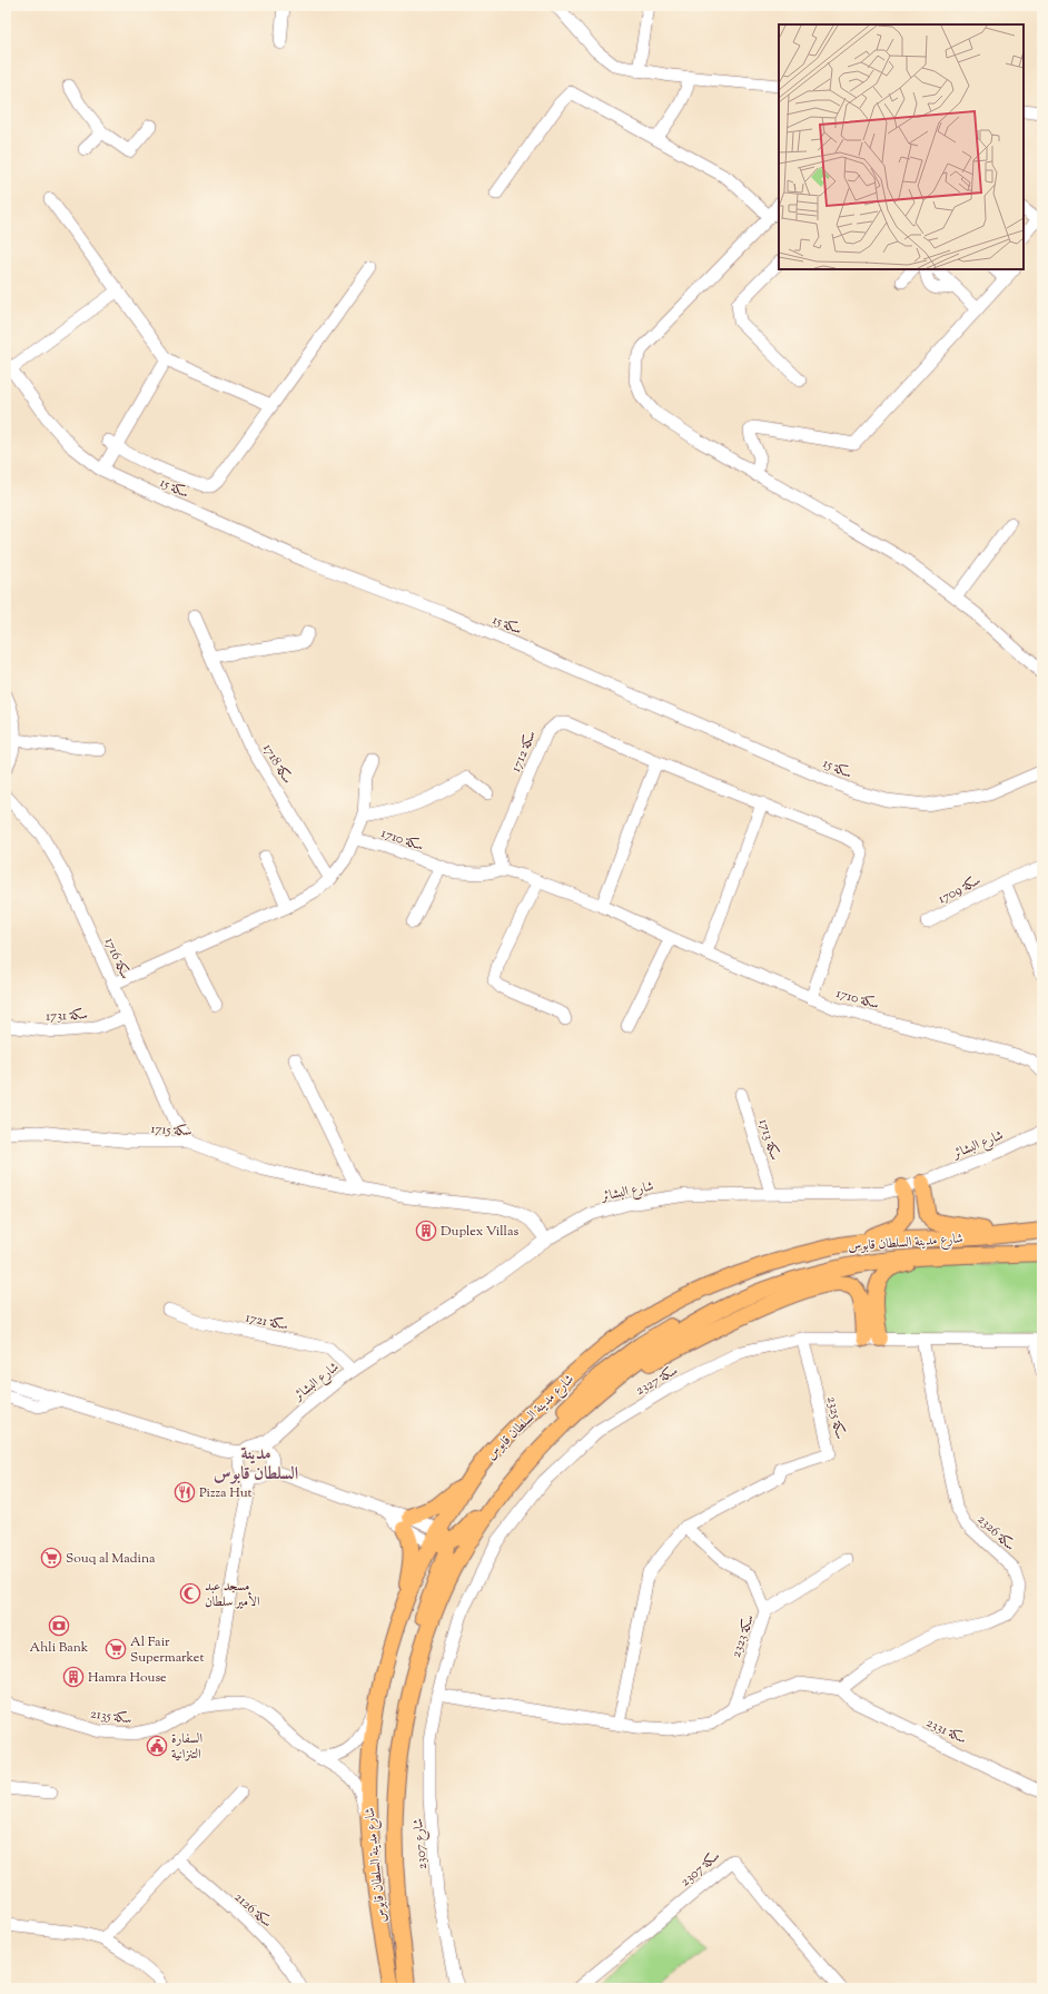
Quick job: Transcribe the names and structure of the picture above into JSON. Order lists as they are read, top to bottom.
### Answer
{
  "streets": {
    "main road": ["شارع مدينة السلطان قابوس"],
    "street": [
      "سكة 15",
      "سكة 1712",
      "سكة 1718",
      "سكة 1710",
      "سكة 1709",
      "سكة 1716",
      "سكة 1731",
      "سكة 1715",
      "سكة 1713",
      "شارع البشائر",
      "سكة 1721",
      "سكة 2327",
      "سكة 2325",
      "سكة 2326",
      "سكة 2323",
      "سكة 2135",
      "سكة 2331",
      "2307 شارع",
      "سكة 2307",
      "سكة 2126"
    ]
  },
  "crossings": [
    ["سكة 1712", "سكة 1710"],
    ["سكة 1716", "سكة 1731"],
    ["سكة 1716", "سكة 1715"],
    ["سكة 1715", "شارع البشائر"],
    ["سكة 1713", "شارع البشائر"],
    ["شارع البشائر", "سكة 1721"],
    ["شارع البشائر", "سكة 2135"],
    ["سكة 2327", "سكة 2325"],
    ["سكة 2327", "سكة 2326"],
    ["سكة 2327", "2307 شارع"],
    ["سكة 2325", "سكة 2323"],
    ["سكة 2326", "سكة 2331"]
  ],
  "districts": ["مدينة السلطان قابوس"],
  "places": {
    "building": ["Duplex Villas", "Hamra House"],
    "restaurant": ["Pizza Hut"],
    "supermarket": ["Souq al Madina", "Al Fair Supermarket"],
    "mosque": ["مسجد عبد الأمير سلطان"],
    "bank": ["Ahli Bank"],
    "public building": ["السفارة التنزانية"]
  }
}
